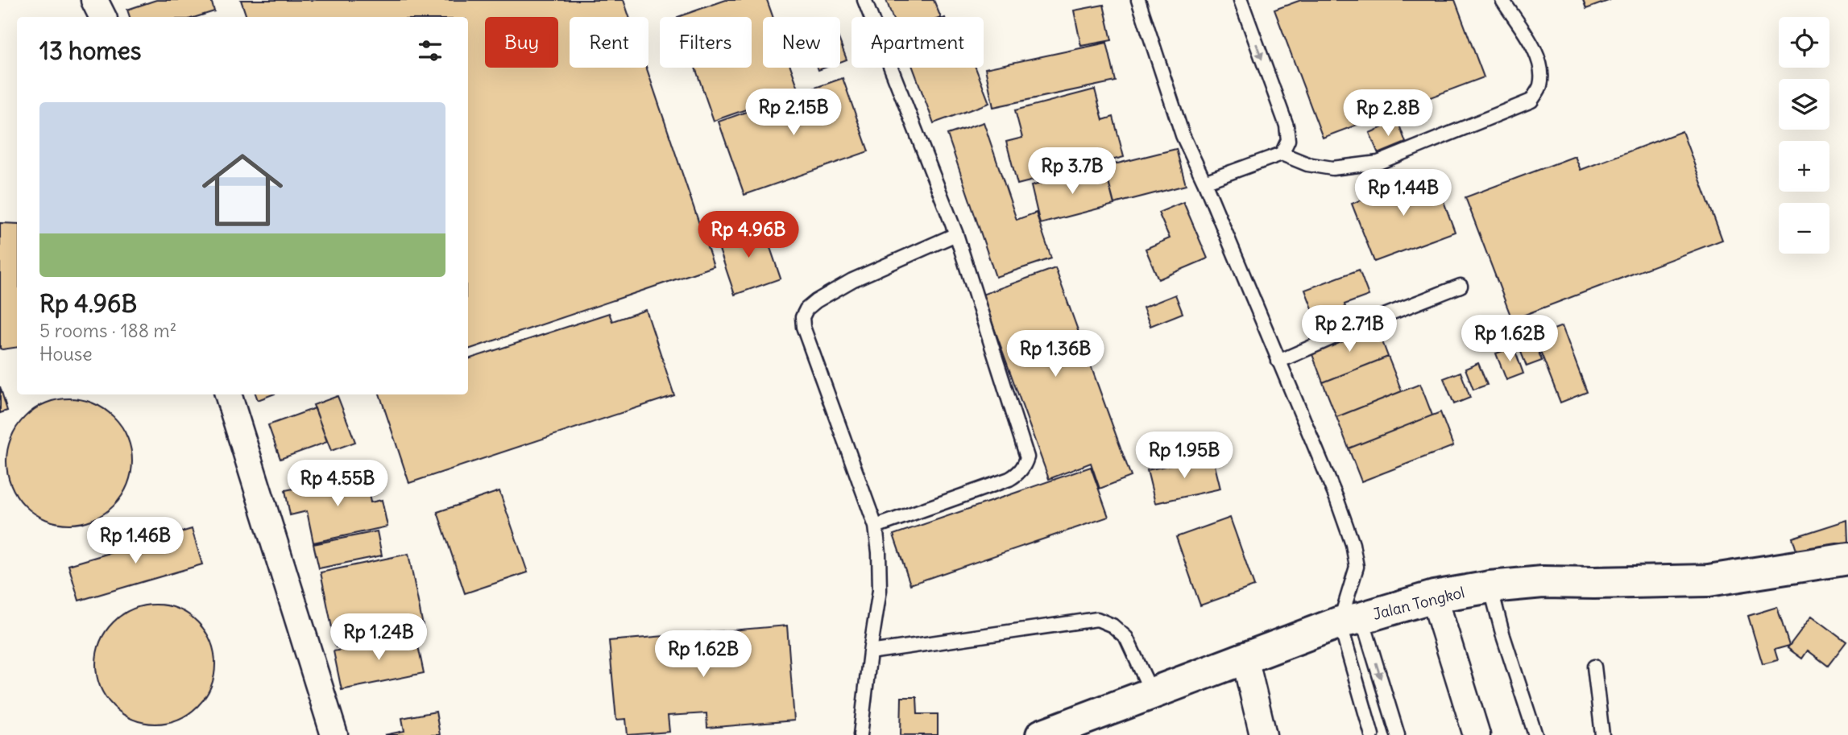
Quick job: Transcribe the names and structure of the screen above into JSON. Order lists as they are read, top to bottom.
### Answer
{
  "streets": {
    "highway": ["Jalan Tongkol"]
  },
  "page": {
    "map_buttons": ["+", "−"],
    "chip": [
      "Buy",
      "Rent",
      "Filters",
      "New",
      "Apartment"
    ],
    "heading": "13 homes",
    "list": [
      {
        "name": "Rp 4.96B",
        "note": "5 rooms · 188 m² · House"
      }
    ],
    "price": [
      "Rp 2.15B",
      "Rp 2.8B",
      "Rp 3.7B",
      "Rp 1.44B",
      "Rp 4.96B",
      "Rp 2.71B",
      "Rp 1.62B",
      "Rp 1.36B",
      "Rp 1.95B",
      "Rp 4.55B",
      "Rp 1.46B",
      "Rp 1.24B",
      "Rp 1.62B"
    ]
  }
}
